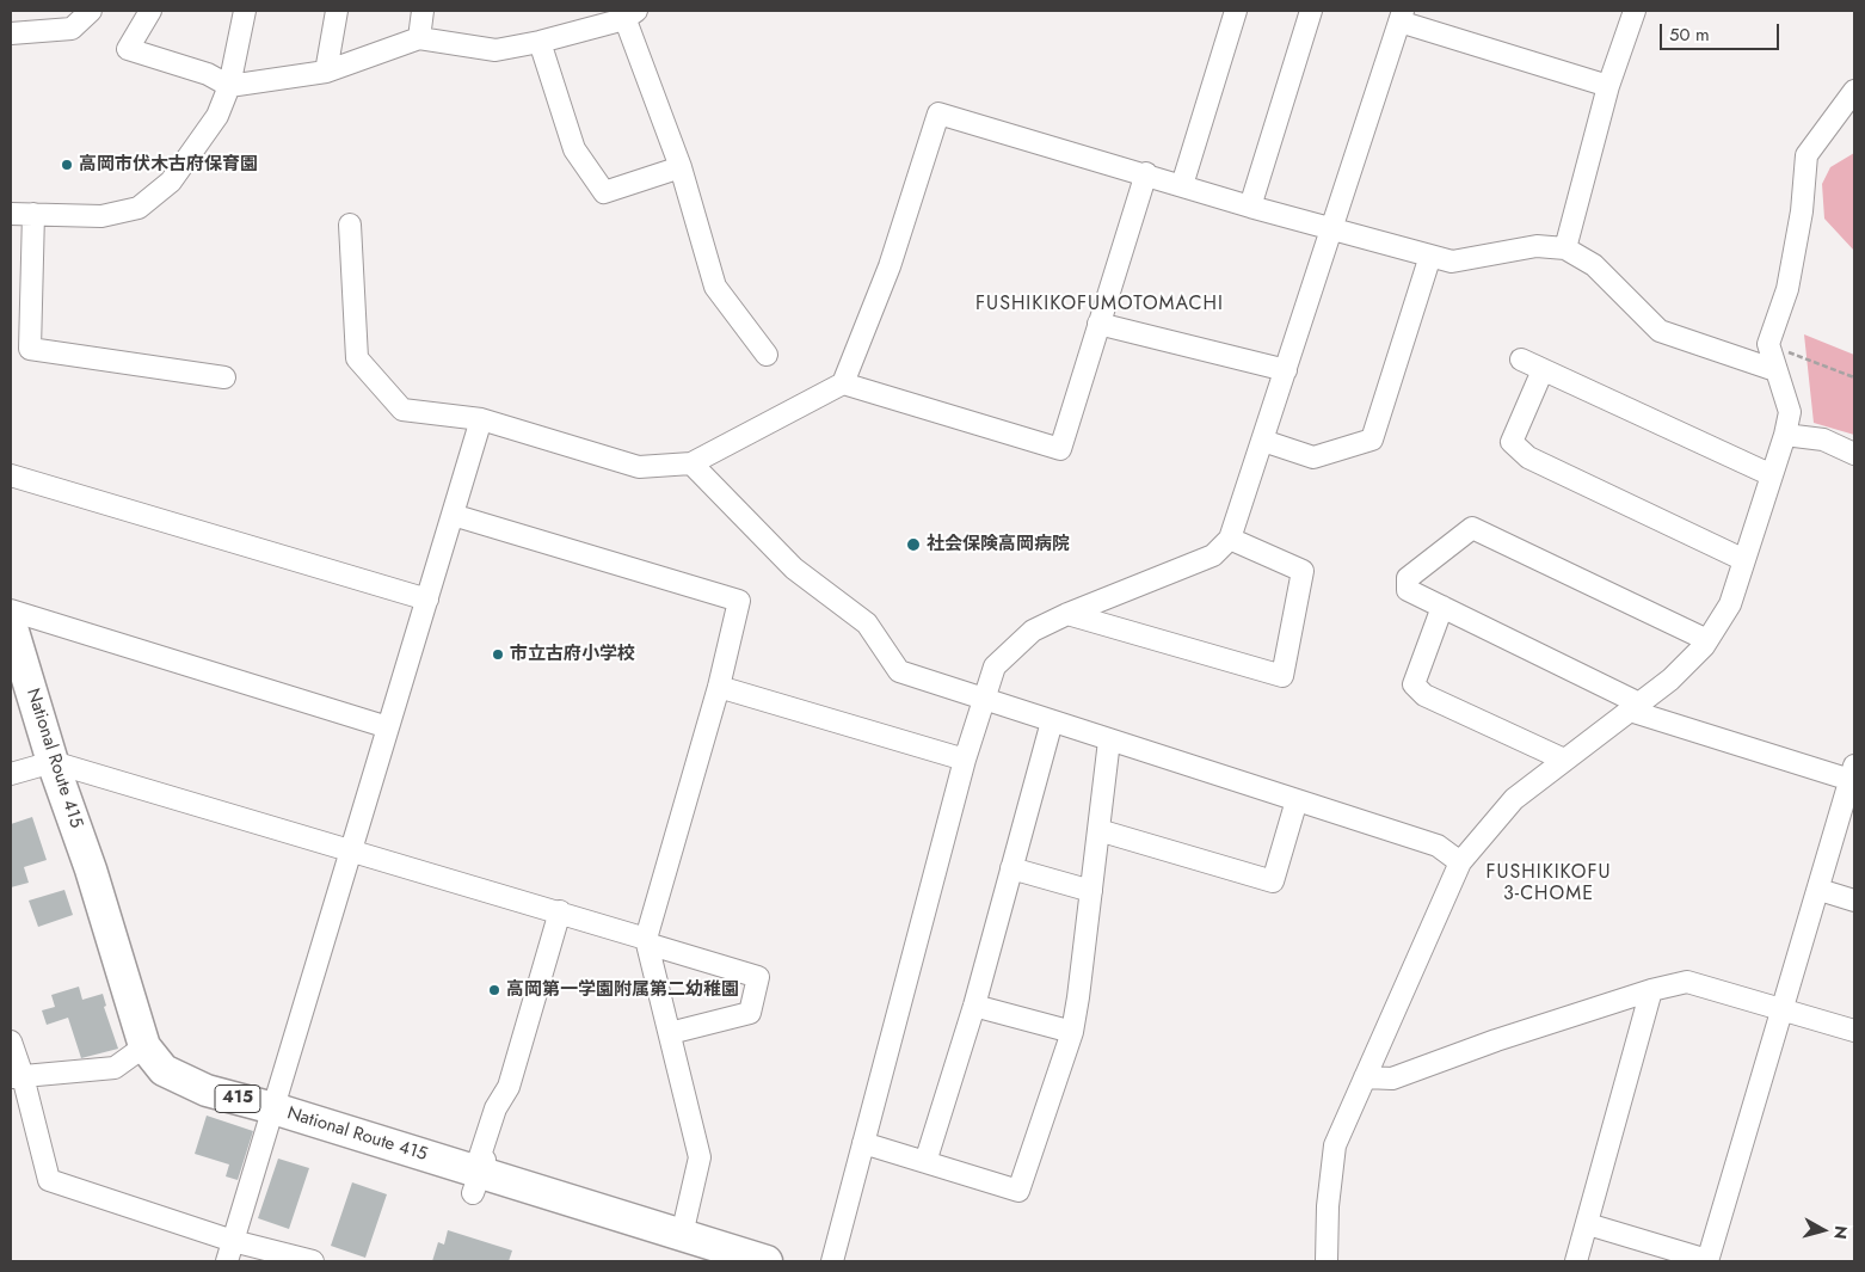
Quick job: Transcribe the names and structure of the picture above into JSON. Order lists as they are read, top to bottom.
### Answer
{
  "streets": {
    "highway": ["National Route 415", "415"]
  },
  "districts": ["FUSHIKIKOFUMOTOMACHI", "FUSHIKIKOFU 3-CHOME"],
  "places": [
    "高岡市伏木古府保育園",
    "社会保険高岡病院",
    "市立古府小学校",
    "高岡第一学園附属第二幼稚園"
  ],
  "scale_bar": "50 m",
  "north": "right"
}
